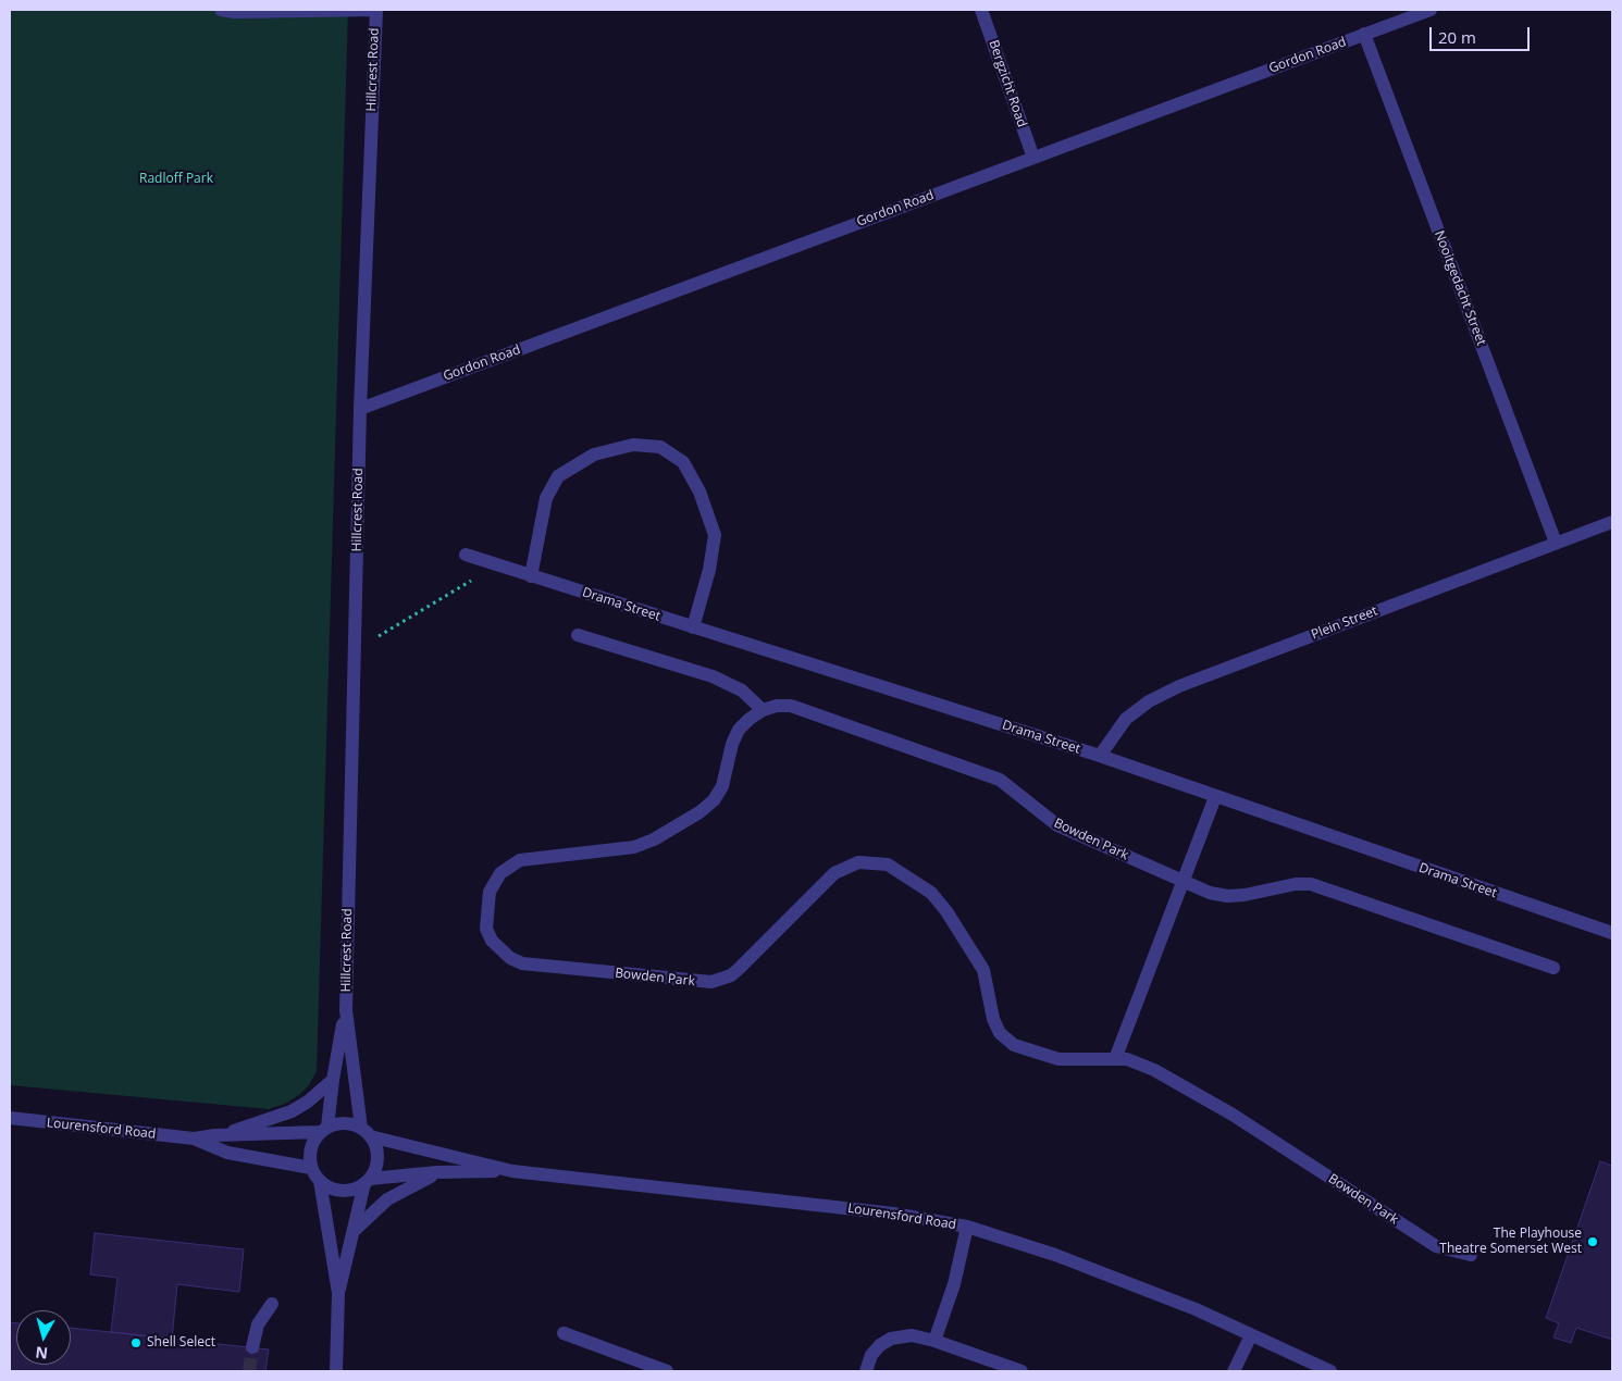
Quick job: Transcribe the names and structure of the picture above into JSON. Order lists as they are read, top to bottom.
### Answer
{
  "streets": {
    "street": [
      "Gordon Road",
      "Hillcrest Road",
      "Bergzicht Road",
      "Nooitgedacht Street",
      "Drama Street",
      "Plein Street",
      "Bowden Park",
      "Lourensford Road"
    ]
  },
  "crossings": [
    ["Gordon Road", "Hillcrest Road"],
    ["Gordon Road", "Bergzicht Road"],
    ["Gordon Road", "Nooitgedacht Street"],
    ["Hillcrest Road", "Lourensford Road"],
    ["Nooitgedacht Street", "Plein Street"],
    ["Drama Street", "Plein Street"]
  ],
  "parks": ["Radloff Park"],
  "places": ["The Playhouse Theatre Somerset West", "Shell Select"],
  "scale_bar": "20 m",
  "north": "bottom"
}
